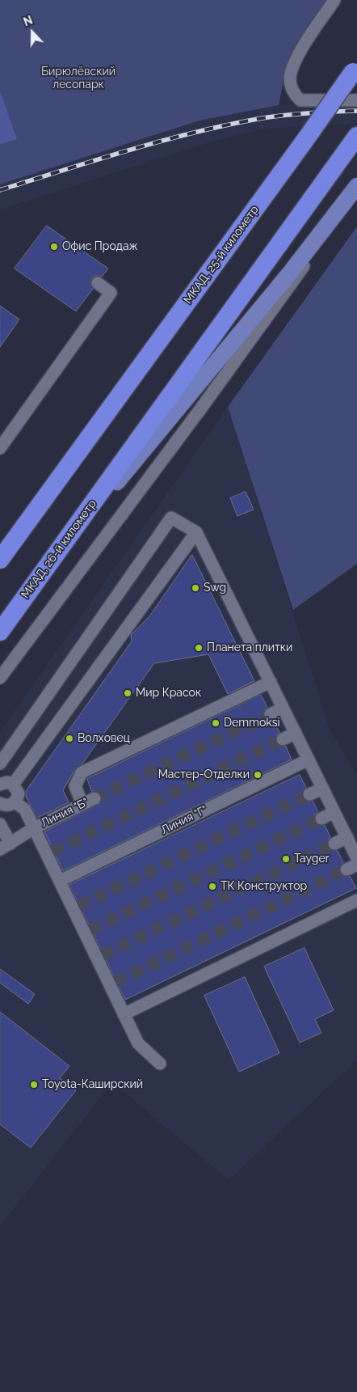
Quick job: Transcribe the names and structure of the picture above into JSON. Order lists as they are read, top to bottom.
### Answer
{
  "streets": {
    "highway": ["МКАД, 25-й километр", "МКАД, 26-й километр"],
    "street": ["Линия \"Б\"", "Линия \"Г\""]
  },
  "parks": ["Бирюлёвский лесопарк"],
  "places": [
    "Офис Продаж",
    "Swg",
    "Планета плитки",
    "Мир Красок",
    "Demmoksi",
    "Волховец",
    "Мастер-Отделки",
    "Tayger",
    "ТК Конструктор",
    "Toyota-Каширский"
  ],
  "north": "top"
}
